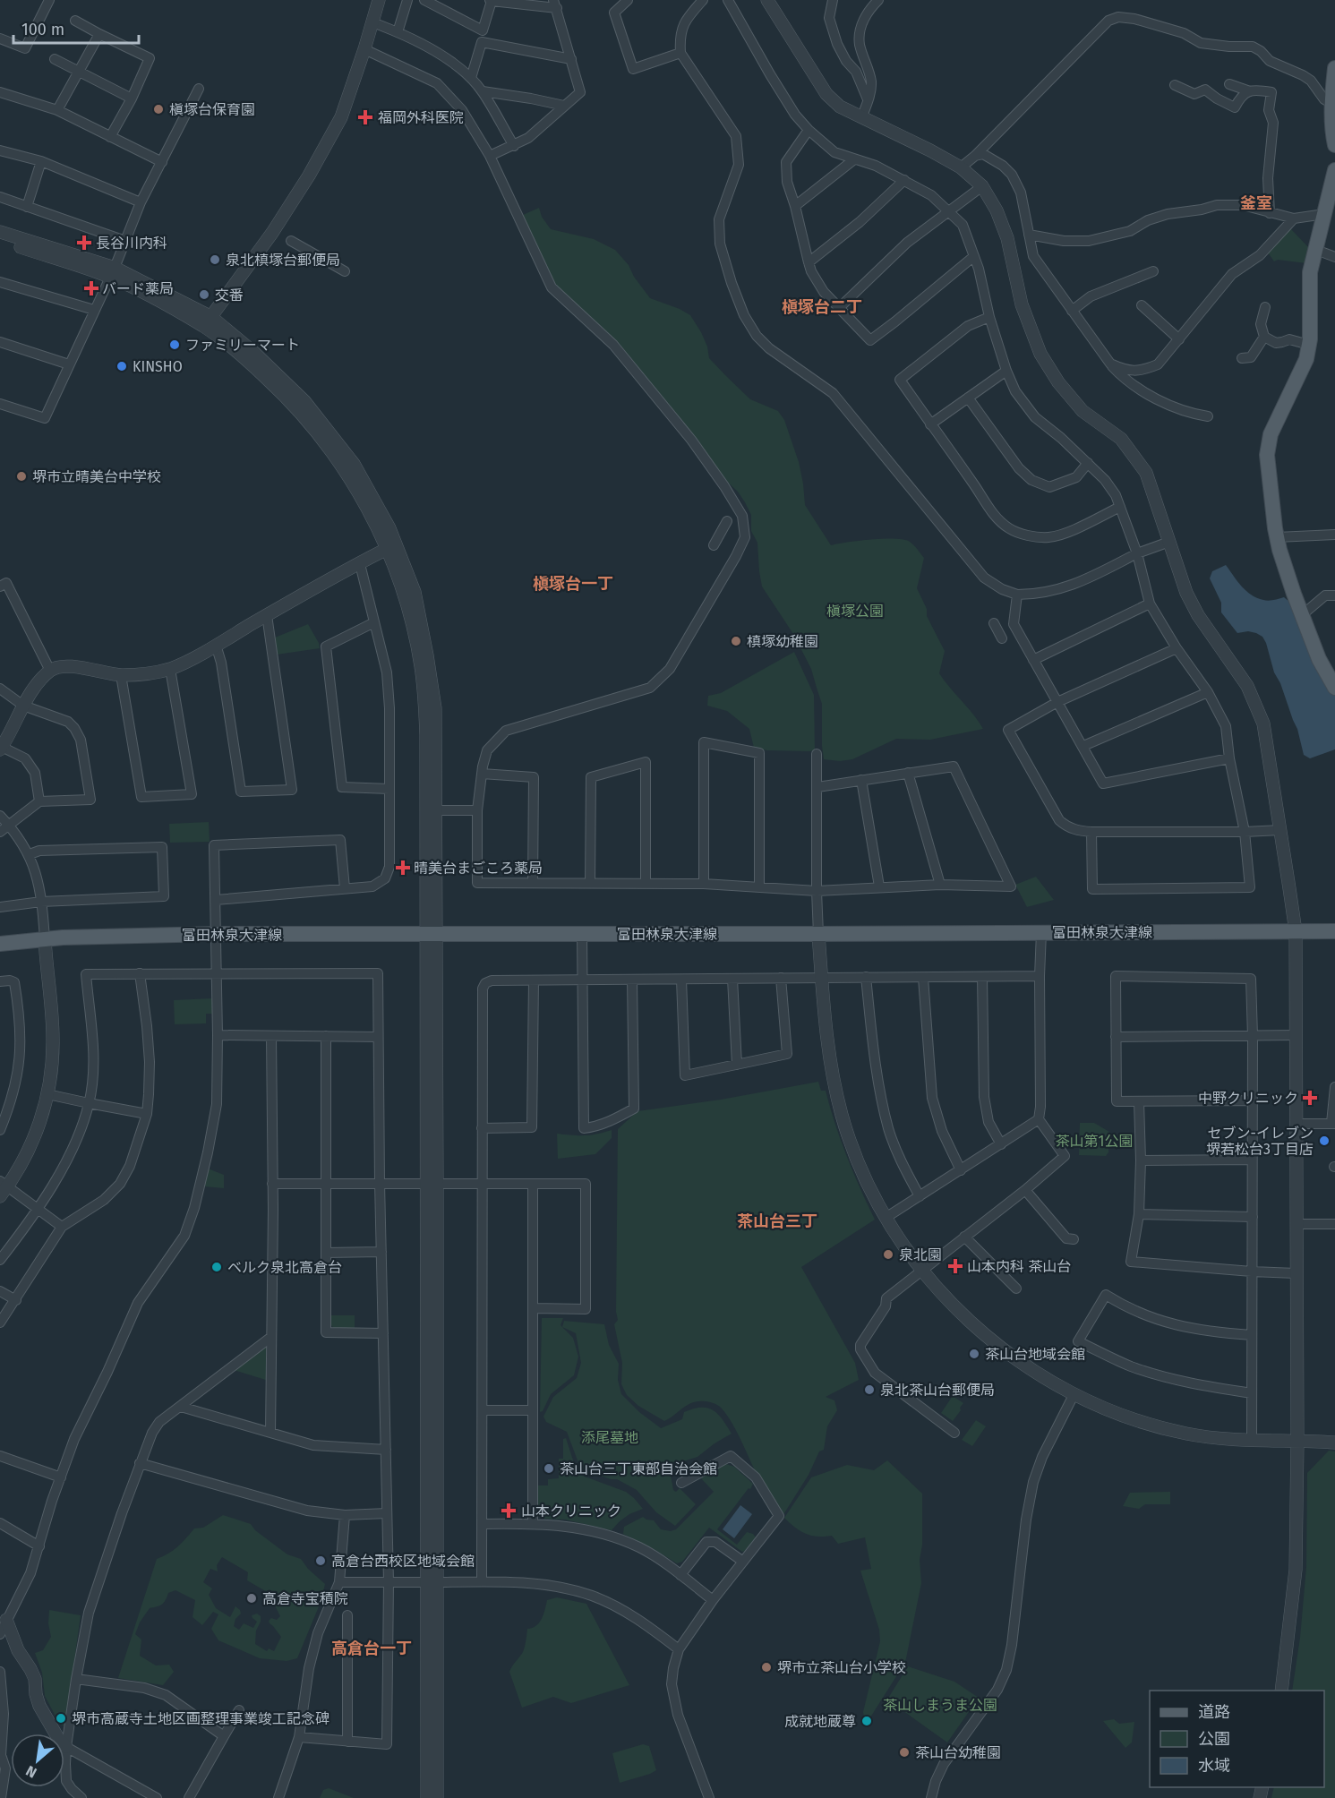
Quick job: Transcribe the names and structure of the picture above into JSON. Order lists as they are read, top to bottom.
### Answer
{
  "streets": {
    "main road": ["富田林泉大津線"]
  },
  "districts": [
    "釜室",
    "槇塚台二丁",
    "槇塚台一丁",
    "茶山台三丁",
    "高倉台一丁"
  ],
  "parks": [
    "槇塚公園",
    "茶山第1公園",
    "添尾墓地",
    "茶山しまうま公園"
  ],
  "places": {
    "other": [
      "槇塚台保育園",
      "泉北槙塚台郵便局",
      "交番",
      "ファミリーマート",
      "KINSHO",
      "堺市立晴美台中学校",
      "槙塚幼稚園",
      "セブン-イレブン 堺若松台3丁目店",
      "泉北園",
      "ベルク泉北高倉台",
      "茶山台地域会館",
      "泉北茶山台郵便局",
      "茶山台三丁東部自治会館",
      "高倉台西校区地域会館",
      "高倉寺宝積院",
      "堺市立茶山台小学校",
      "堺市高蔵寺土地区画整理事業竣工記念碑",
      "成就地蔵尊",
      "茶山台幼稚園"
    ],
    "health": [
      "福岡外科医院",
      "長谷川内科",
      "バード薬局",
      "晴美台まごころ薬局",
      "中野クリニック",
      "山本内科 茶山台",
      "山本クリニック"
    ]
  },
  "legend": ["道路", "公園", "水域"],
  "scale_bar": "100 m",
  "north": "bottom left"
}
